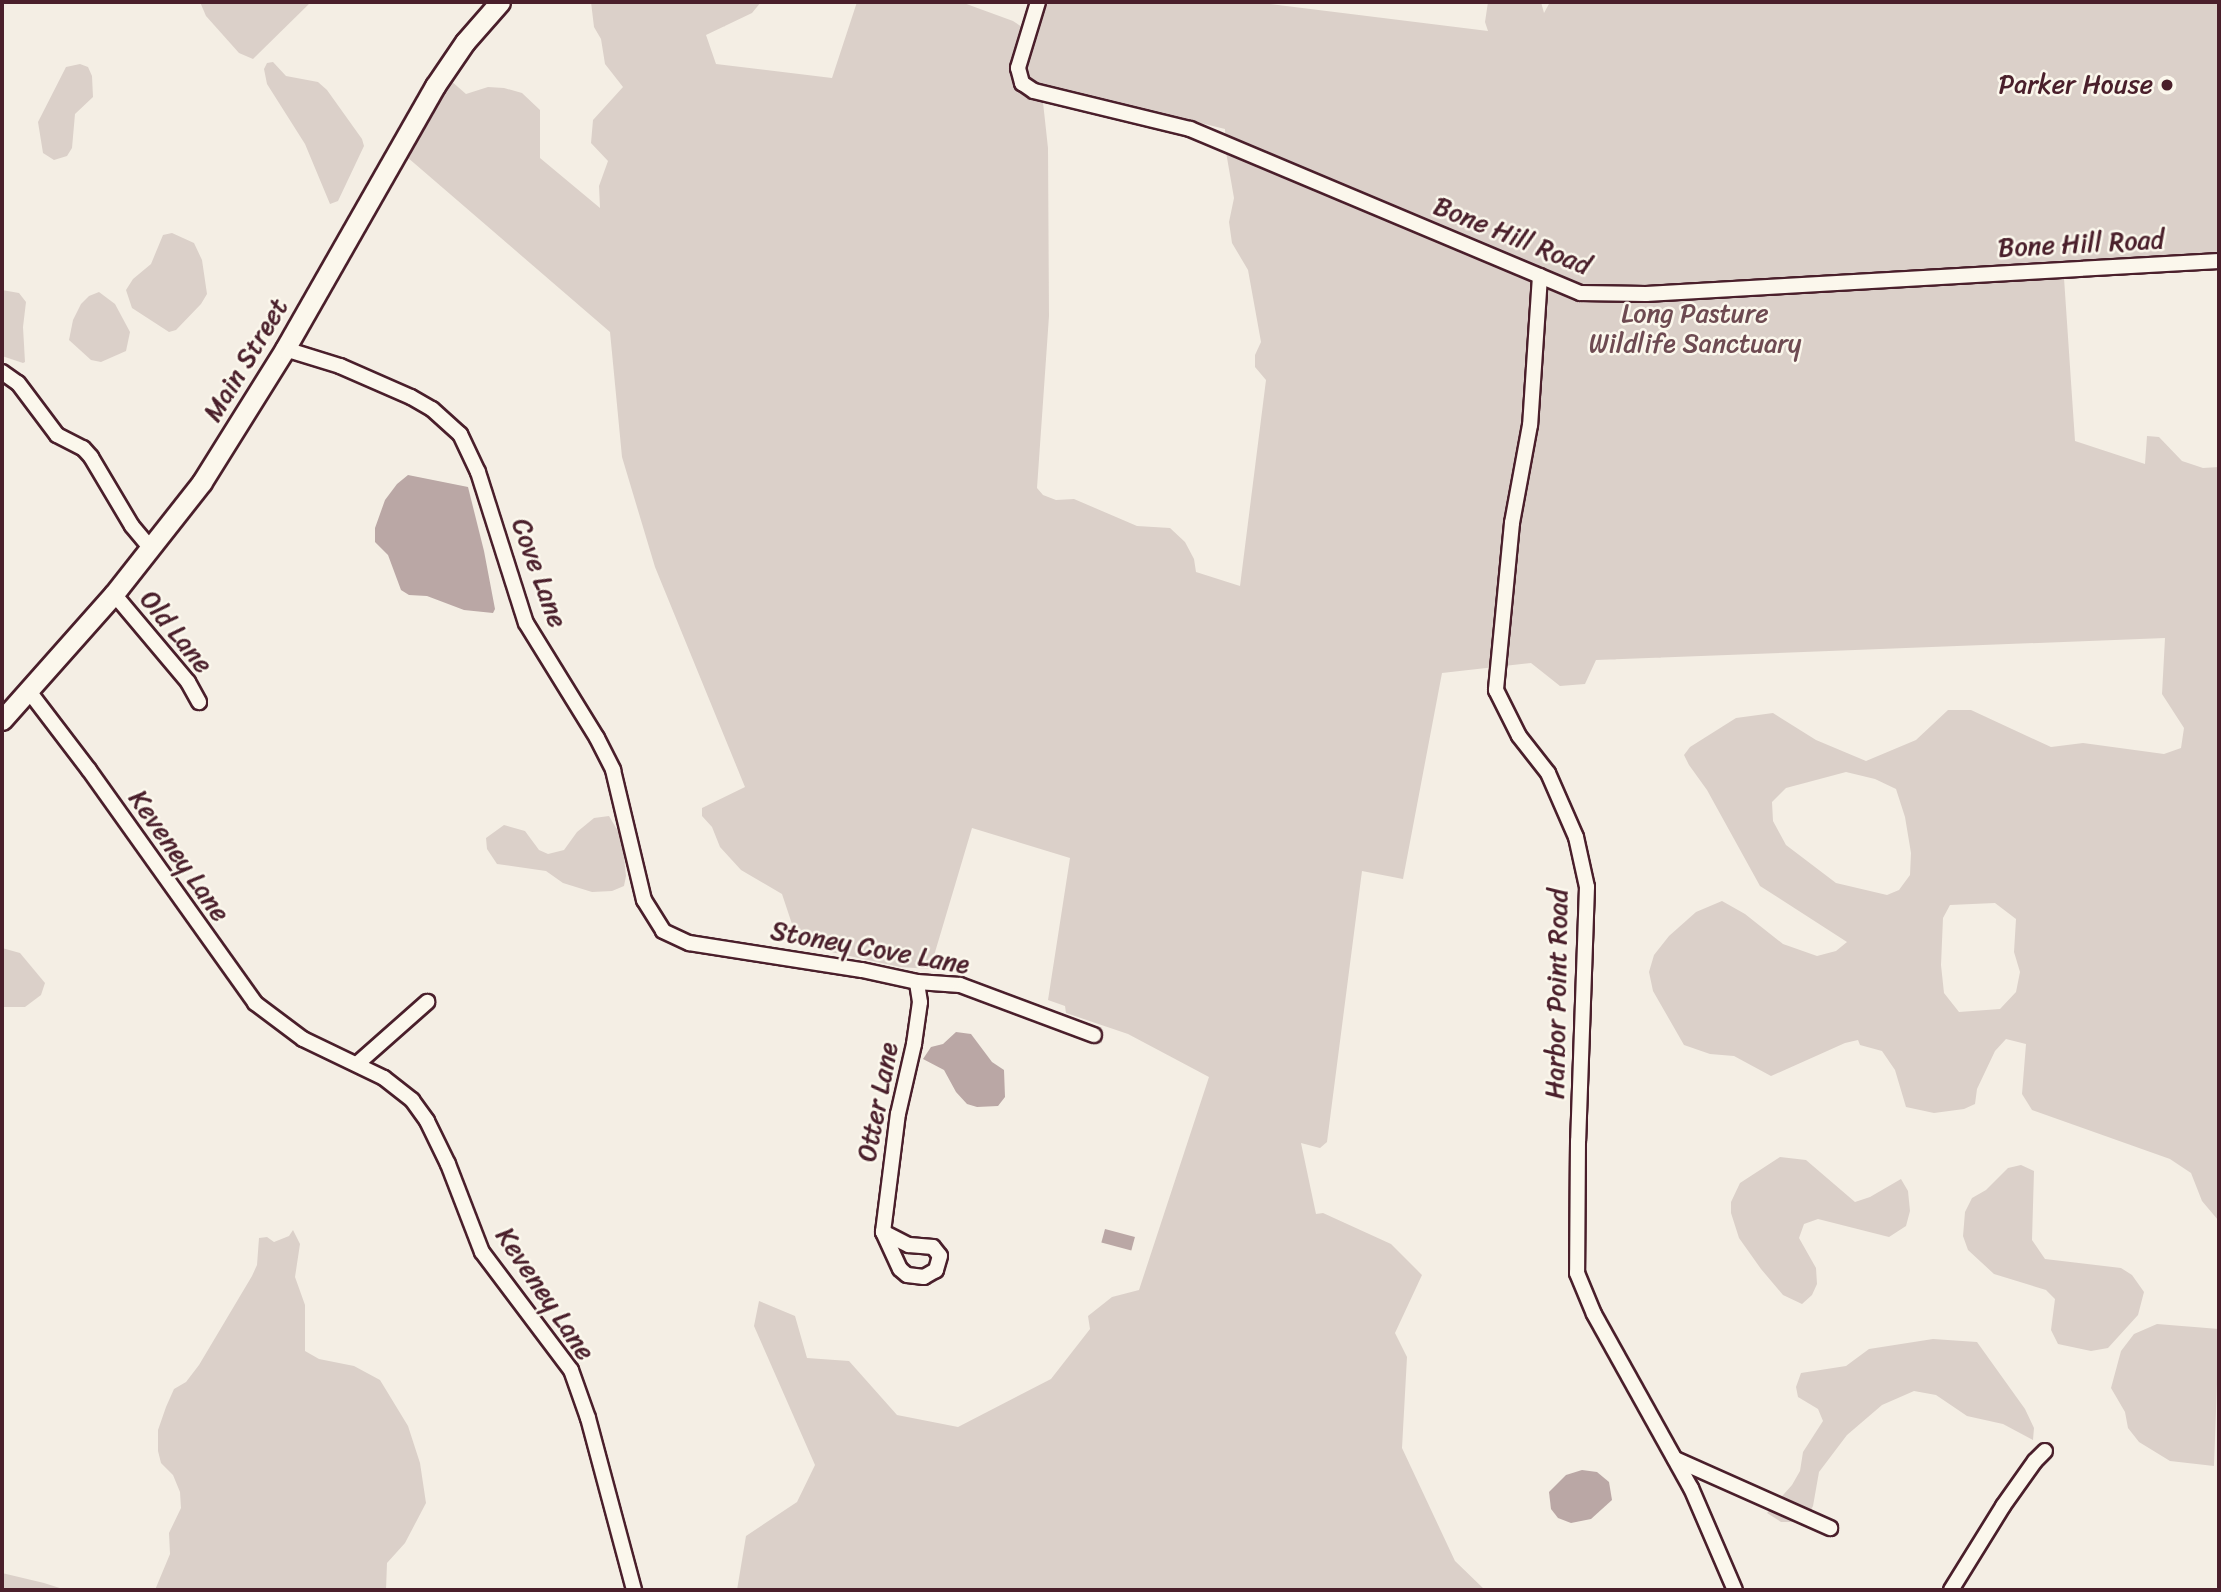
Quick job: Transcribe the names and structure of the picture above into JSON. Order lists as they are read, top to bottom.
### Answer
{
  "streets": {
    "main road": ["Main Street"],
    "street": [
      "Bone Hill Road",
      "Cove Lane",
      "Old Lane",
      "Keveney Lane",
      "Stoney Cove Lane",
      "Harbor Point Road",
      "Otter Lane"
    ]
  },
  "crossings": [
    ["Bone Hill Road", "Harbor Point Road"],
    ["Main Street", "Cove Lane"],
    ["Main Street", "Old Lane"],
    ["Main Street", "Keveney Lane"],
    ["Cove Lane", "Stoney Cove Lane"],
    ["Stoney Cove Lane", "Otter Lane"]
  ],
  "parks": ["Long Pasture Wildlife Sanctuary"],
  "places": ["Parker House"]
}
